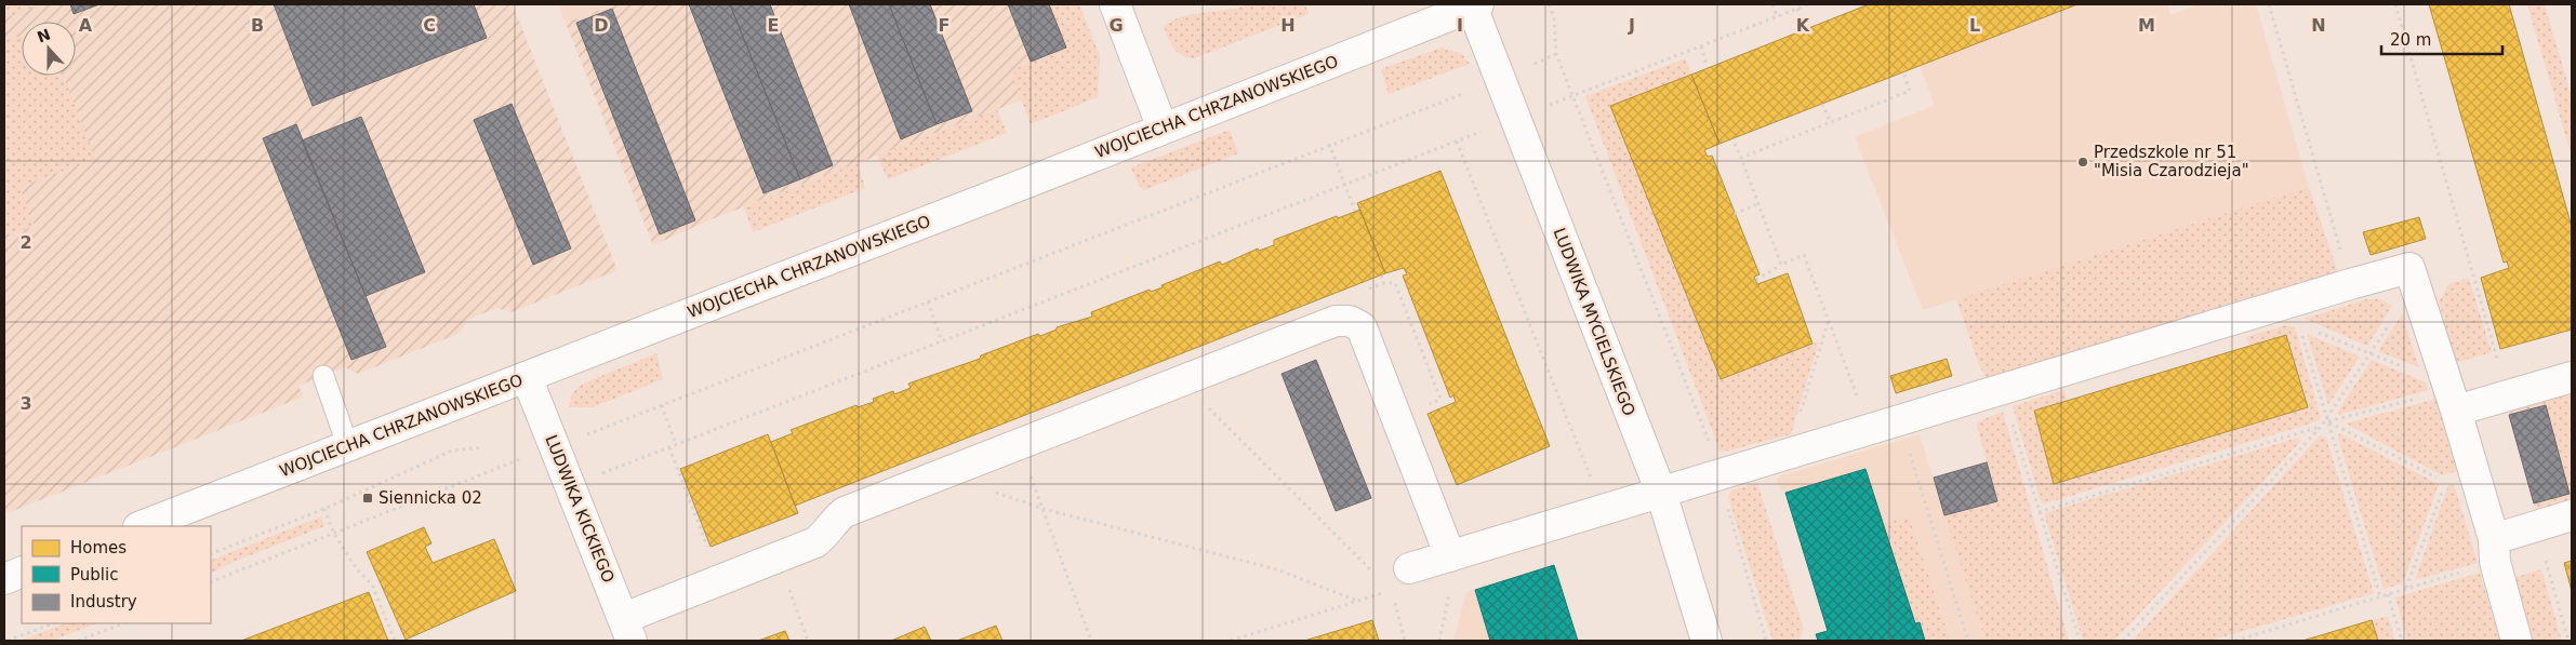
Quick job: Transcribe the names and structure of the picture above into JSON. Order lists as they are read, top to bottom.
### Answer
{
  "streets": {
    "street": ["WOJCIECHA CHRZANOWSKIEGO", "LUDWIKA MYCIELSKIEGO", "LUDWIKA KICKIEGO"]
  },
  "crossings": [
    ["WOJCIECHA CHRZANOWSKIEGO", "LUDWIKA MYCIELSKIEGO"],
    ["WOJCIECHA CHRZANOWSKIEGO", "LUDWIKA KICKIEGO"]
  ],
  "places": {
    "other": ["Przedszkole nr 51 \"Misia Czarodzieja\""],
    "transit": ["Siennicka 02"]
  },
  "legend": ["Homes", "Public", "Industry"],
  "scale_bar": "20 m",
  "north": "top",
  "grid": {
    "columns": [
      "A",
      "B",
      "C",
      "D",
      "E",
      "F",
      "G",
      "H",
      "I",
      "J",
      "K",
      "L",
      "M",
      "N"
    ],
    "rows": ["2", "3"]
  }
}
